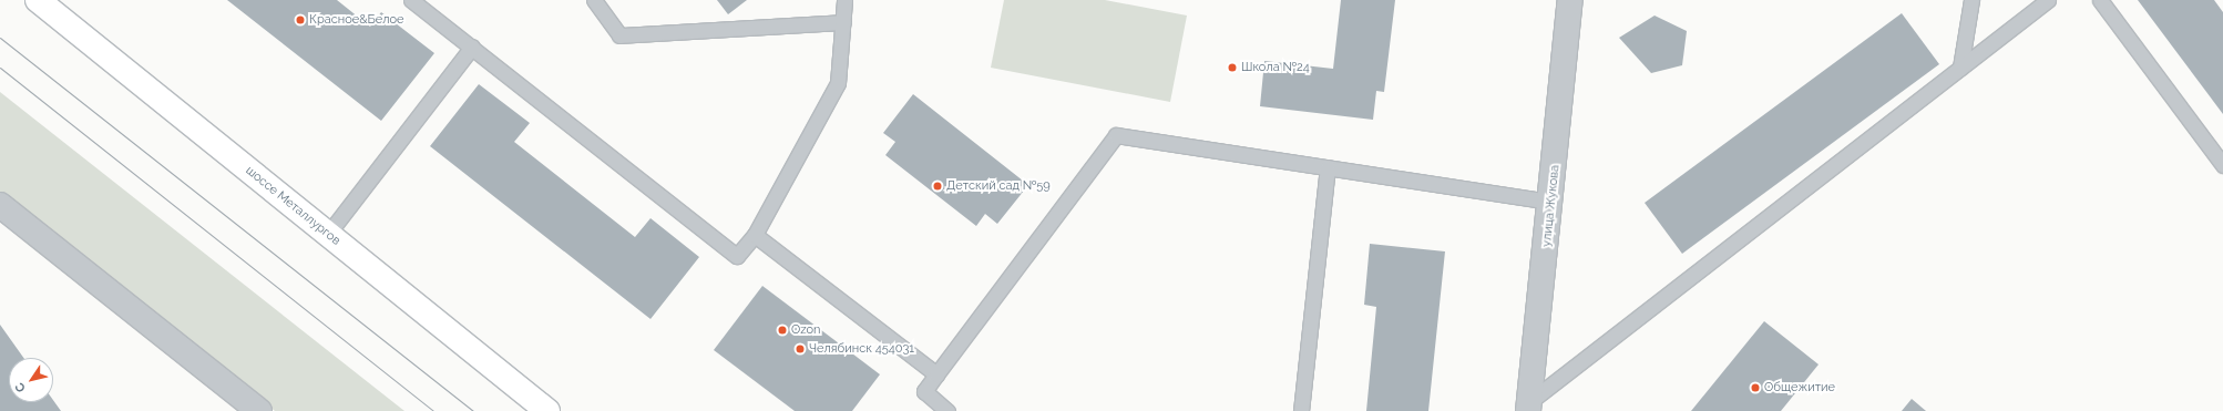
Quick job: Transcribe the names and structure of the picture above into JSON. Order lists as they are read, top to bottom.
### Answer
{
  "streets": {
    "main road": ["шоссе Металлургов"],
    "street": ["улица Жукова"]
  },
  "places": [
    "Красное&Белое",
    "Школа №24",
    "Детский сад №59",
    "Ozon",
    "Челябинск 454031",
    "Общежитие"
  ],
  "north": "bottom left"
}
